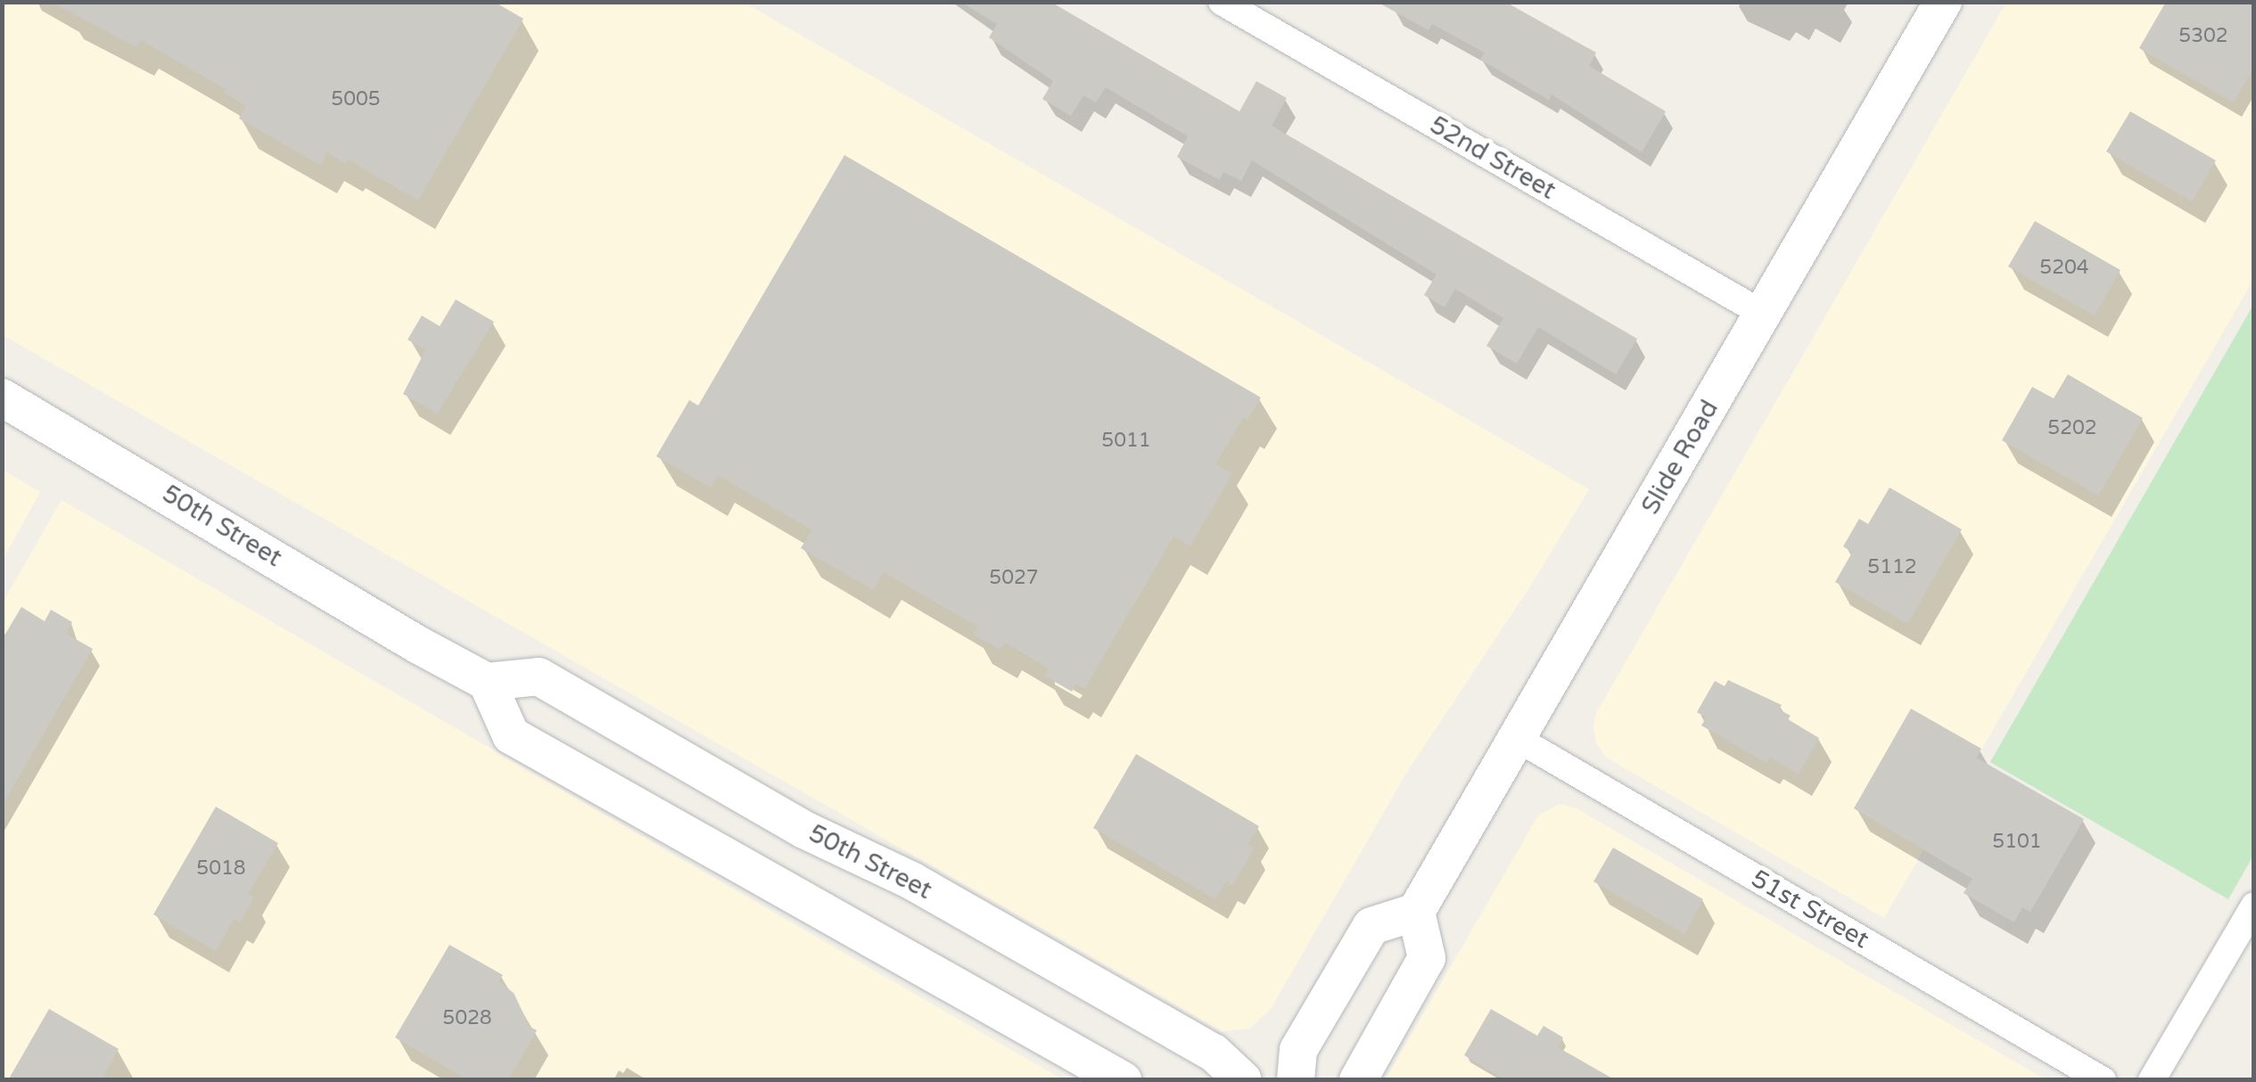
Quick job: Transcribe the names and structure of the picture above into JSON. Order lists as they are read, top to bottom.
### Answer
{
  "streets": {
    "main road": ["Slide Road", "50th Street"],
    "street": ["52nd Street", "51st Street"]
  },
  "crossings": [
    ["52nd Street", "Slide Road"],
    ["Slide Road", "51st Street"]
  ],
  "house_numbers": [
    "5302",
    "5005",
    "5204",
    "5202",
    "5011",
    "5112",
    "5027",
    "5101",
    "5018",
    "5028"
  ]
}
